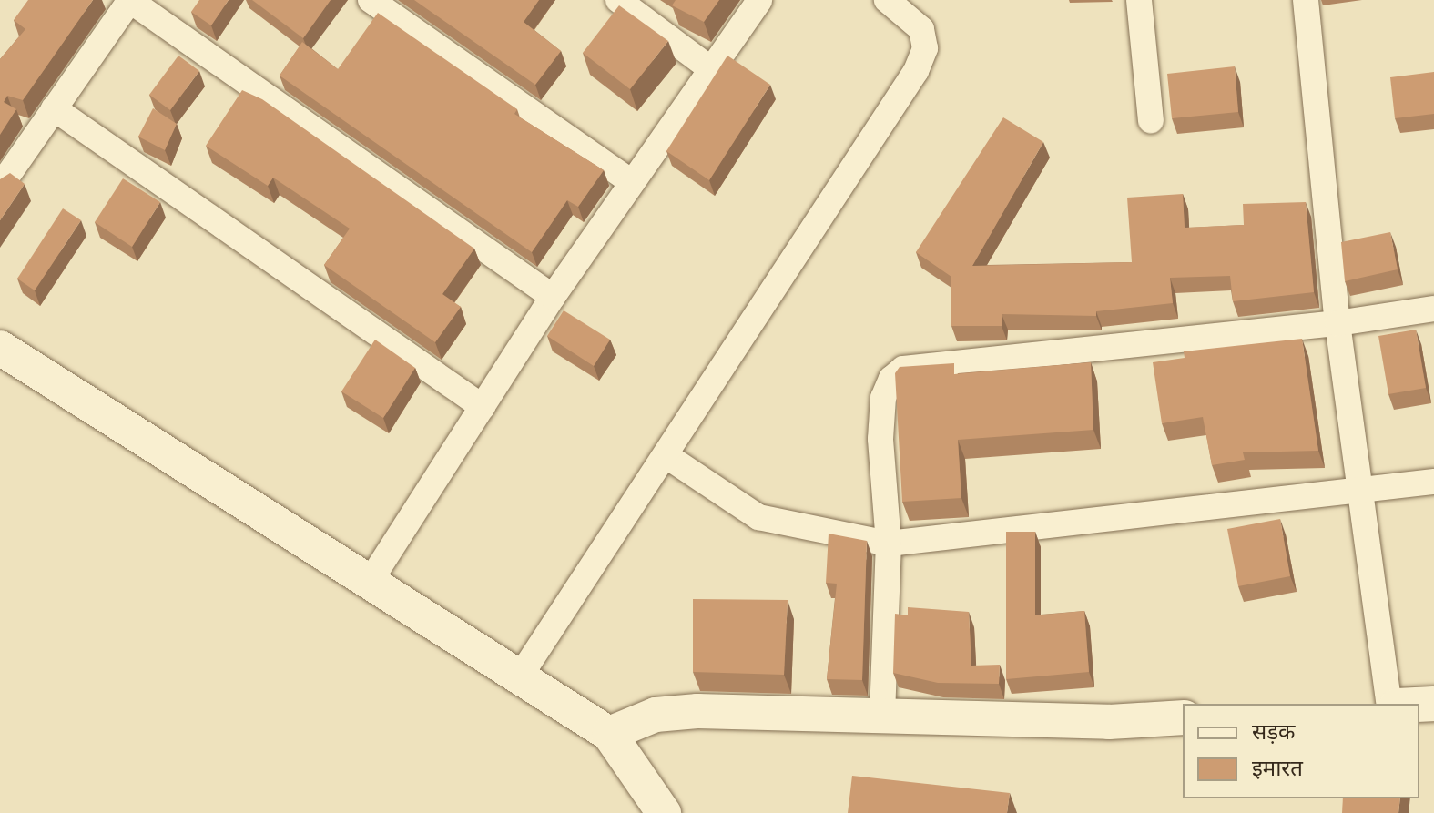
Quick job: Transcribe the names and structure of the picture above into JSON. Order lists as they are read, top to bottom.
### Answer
{
  "legend": ["सड़क", "इमारत"]
}
